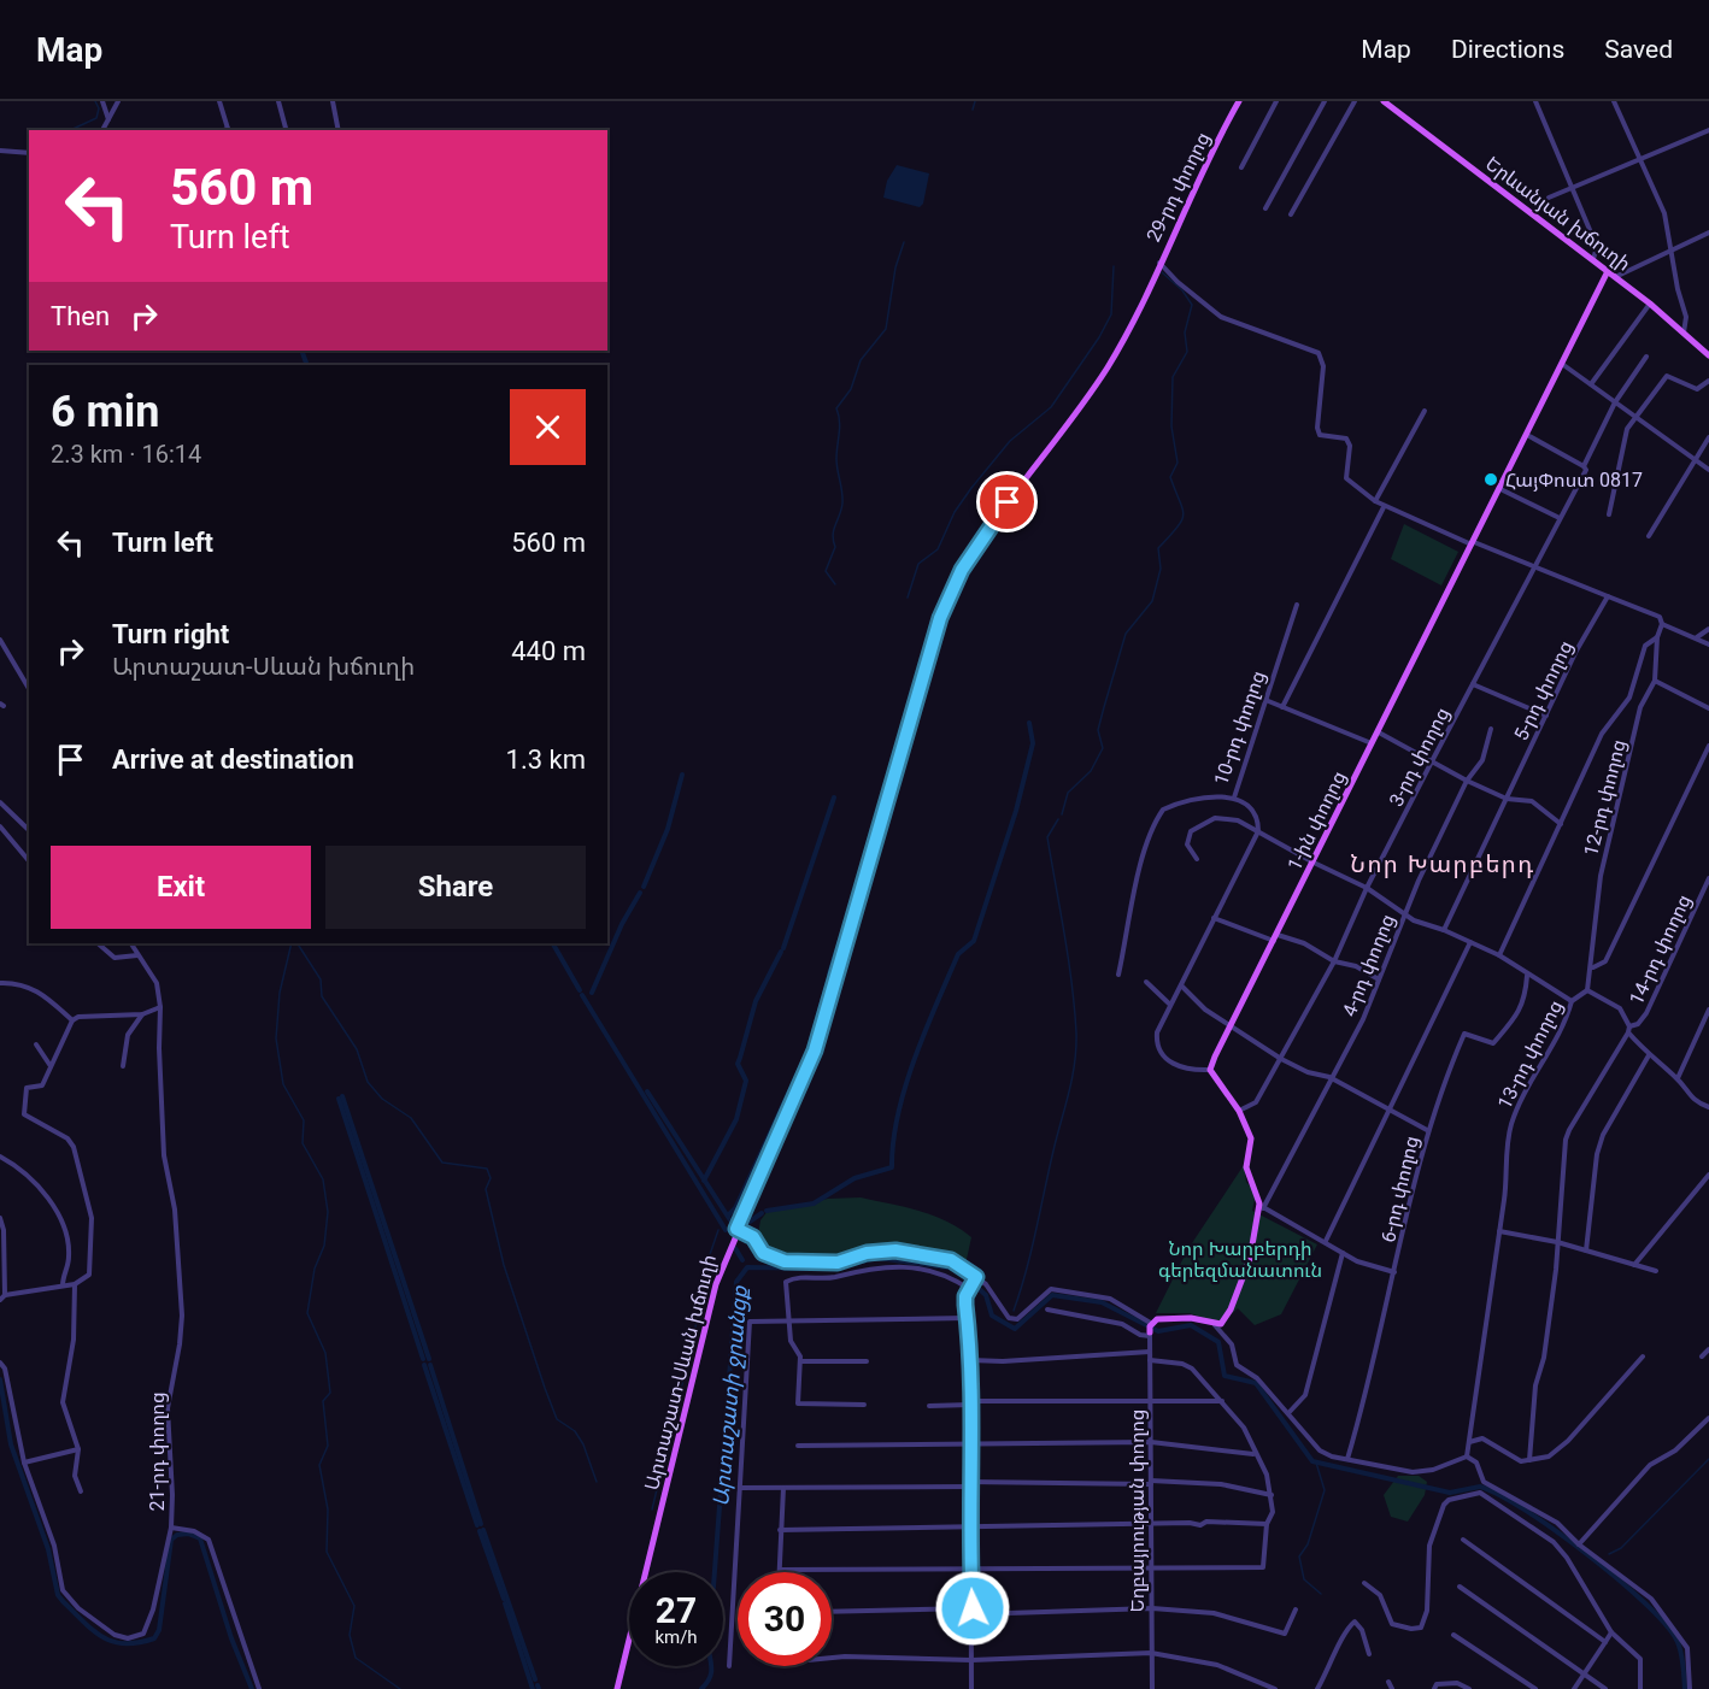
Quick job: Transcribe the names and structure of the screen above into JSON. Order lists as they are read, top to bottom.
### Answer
{
  "streets": {
    "main road": [
      "29-րդ փողոց",
      "Երևանյան խճուղի",
      "1-ին փողոց",
      "Արտաշատ-Սևան խճուղի"
    ],
    "street": [
      "5-րդ փողոց",
      "10-րդ փողոց",
      "3-րդ փողոց",
      "12-րդ փողոց",
      "14-րդ փողոց",
      "4-րդ փողոց",
      "13-րդ փողոց",
      "6-րդ փողոց",
      "21-րդ փողոց",
      "Եղբայրության փողոց"
    ]
  },
  "crossings": [
    ["29-րդ փողոց", "Արտաշատ-Սևան խճուղի"],
    ["Երևանյան խճուղի", "1-ին փողոց"],
    ["12-րդ փողոց", "13-րդ փողոց"]
  ],
  "districts": ["Նոր Խարբերդ"],
  "water": ["Արտաշատի ջրանցք"],
  "parks": ["Նոր Խարբերդի գերեզմանատուն"],
  "places": ["ՀայՓոստ 0817"],
  "page": {
    "header": "Map",
    "nav": ["Map", "Directions", "Saved"],
    "turn": ["560 m", "Turn left"],
    "then": "Then",
    "heading": ["6 min", "2.3 km · 16:14"],
    "list": [
      {
        "name": "Turn left",
        "value": "560 m"
      },
      {
        "name": "Turn right",
        "note": "Արտաշատ-Սևան խճուղի",
        "value": "440 m"
      },
      {
        "name": "Arrive at destination",
        "value": "1.3 km"
      }
    ],
    "buttons": ["Exit", "Share"],
    "speed": "27 km/h",
    "limit": "30"
  }
}
